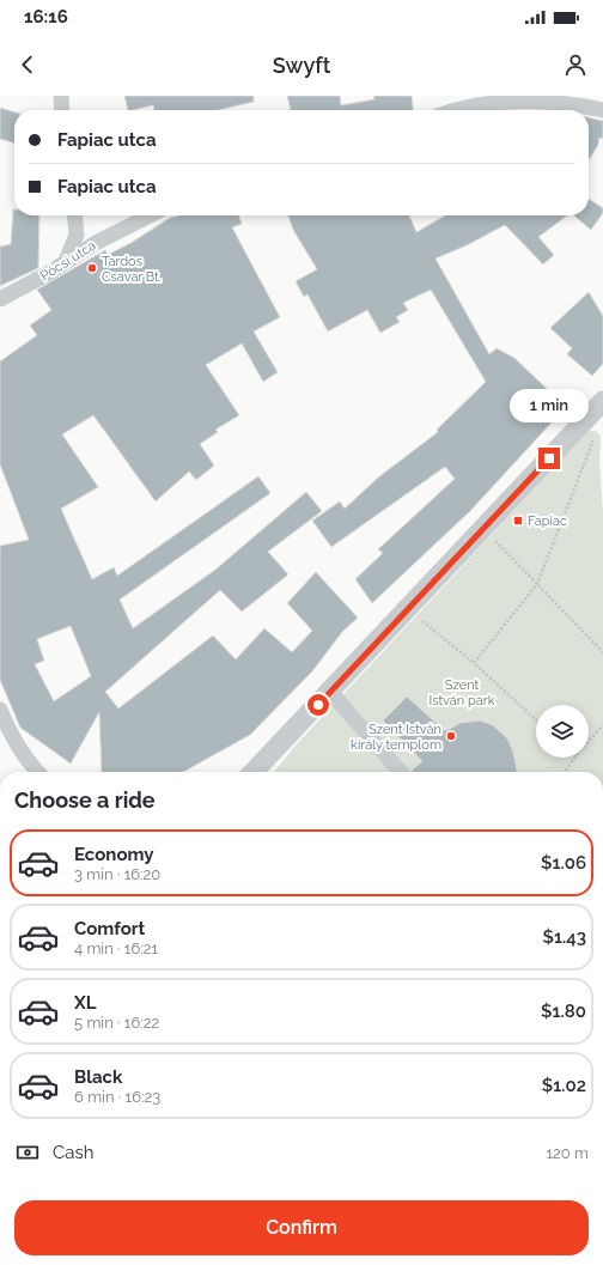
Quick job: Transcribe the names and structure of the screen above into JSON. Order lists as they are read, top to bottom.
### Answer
{
  "streets": {
    "street": ["Pócsi utca"]
  },
  "parks": ["Szent István park"],
  "places": {
    "other": ["Tardos Csavar Bt.", "Szent István király templom"],
    "transit": ["Fapiac"]
  },
  "page": {
    "status": "16:16",
    "header": "Swyft",
    "banner": ["Fapiac utca", "Fapiac utca"],
    "bubble": "1 min",
    "heading": "Choose a ride",
    "list": [
      {
        "name": "Economy",
        "note": "3 min · 16:20",
        "value": "$1.06"
      },
      {
        "name": "Comfort",
        "note": "4 min · 16:21",
        "value": "$1.43"
      },
      {
        "name": "XL",
        "note": "5 min · 16:22",
        "value": "$1.80"
      },
      {
        "name": "Black",
        "note": "6 min · 16:23",
        "value": "$1.02"
      }
    ],
    "pay": ["Cash", "120 m"],
    "buttons": "Confirm"
  }
}
